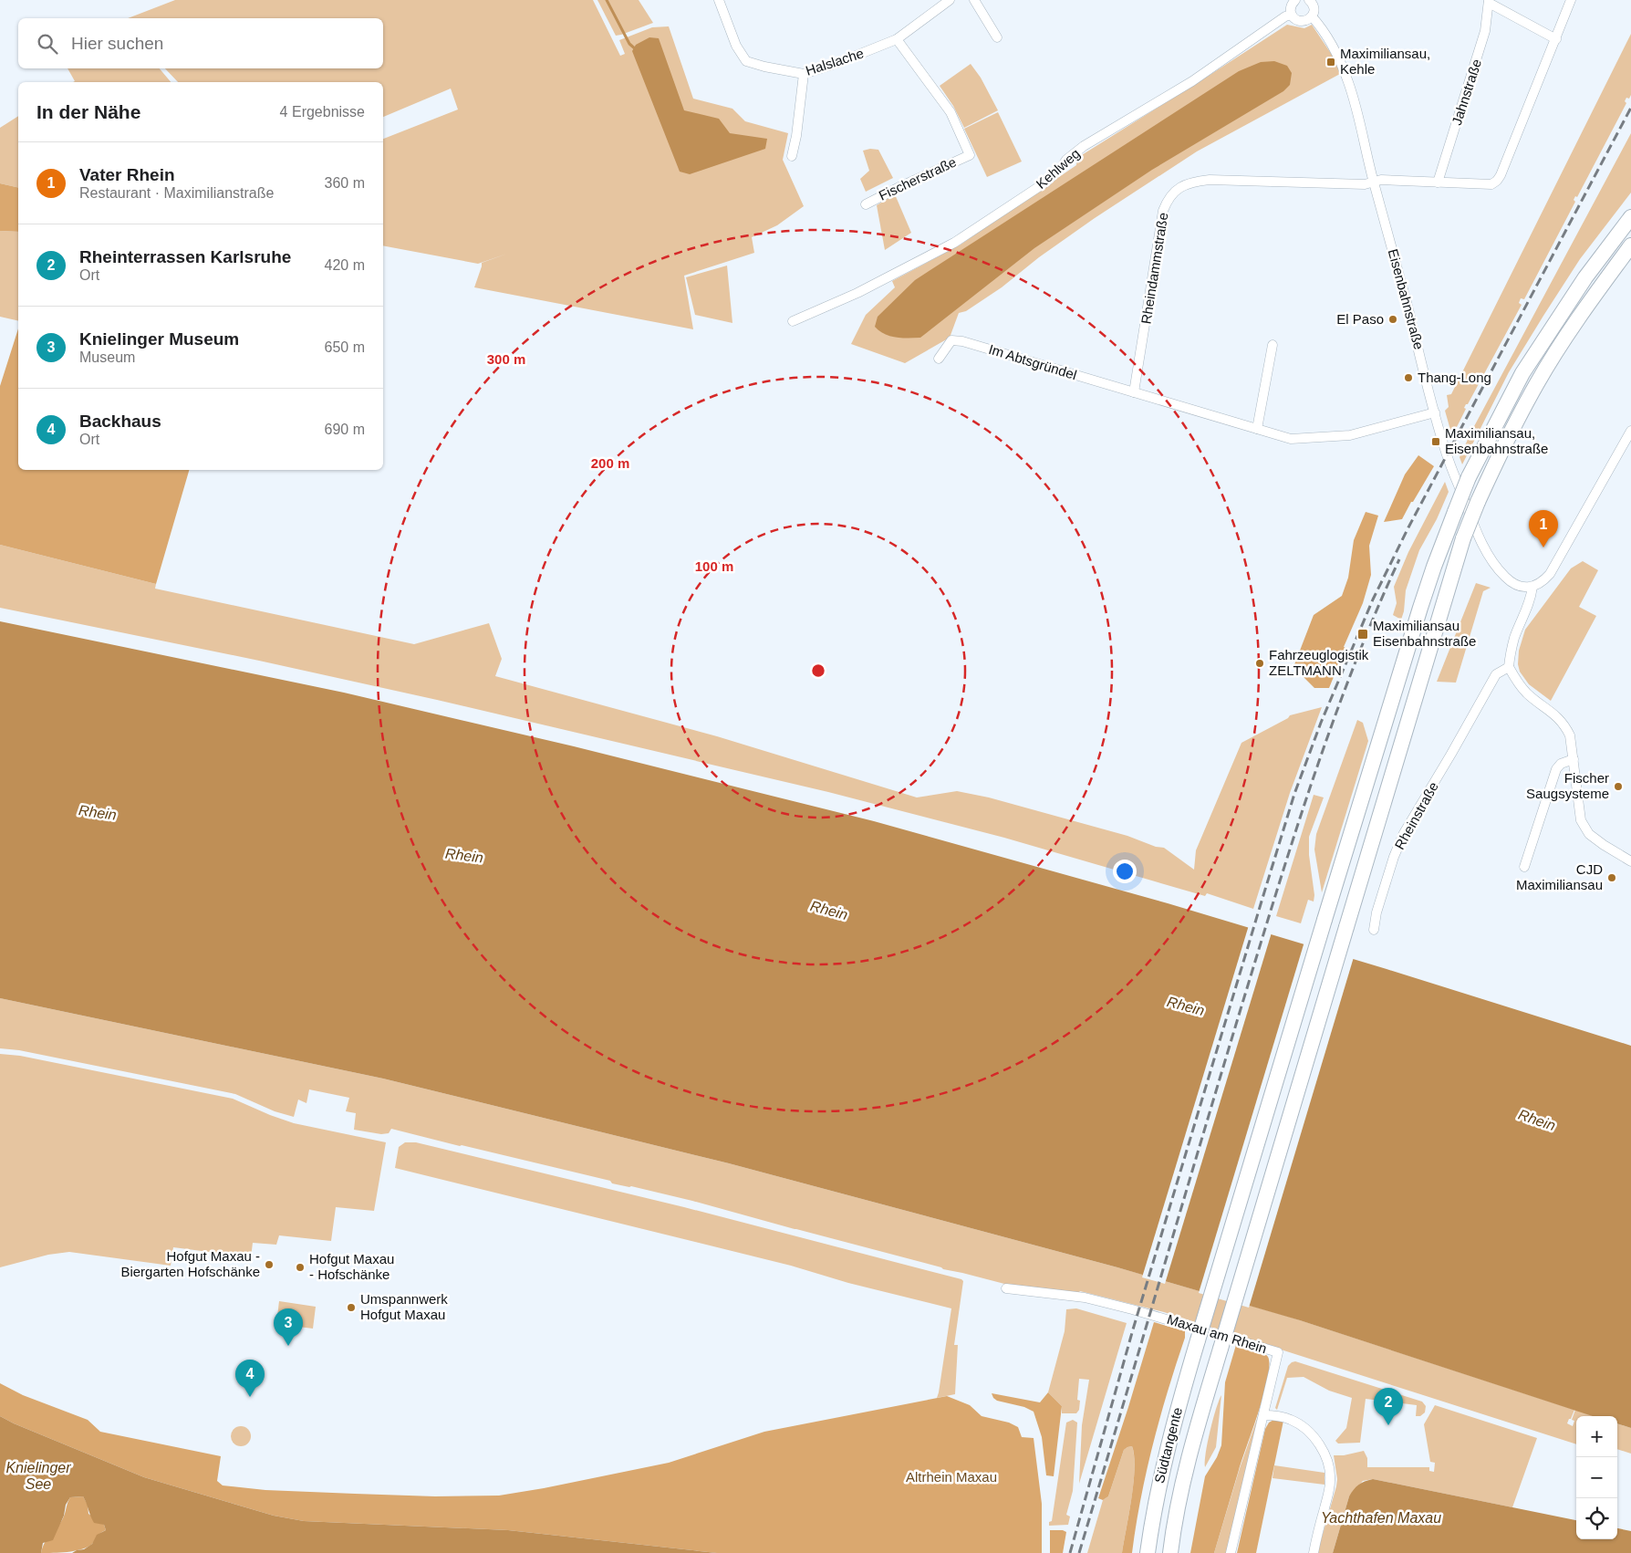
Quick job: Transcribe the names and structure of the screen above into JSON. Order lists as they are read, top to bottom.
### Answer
{
  "streets": {
    "highway": ["Südtangente"],
    "street": [
      "Halslache",
      "Jahnstraße",
      "Kehlweg",
      "Fischerstraße",
      "Rheindammstraße",
      "Eisenbahnstraße",
      "Im Abtsgründel",
      "Rheinstraße",
      "Maxau am Rhein"
    ]
  },
  "crossings": [
    ["Halslache", "Fischerstraße"],
    ["Jahnstraße", "Rheindammstraße"],
    ["Rheindammstraße", "Eisenbahnstraße"],
    ["Rheindammstraße", "Im Abtsgründel"]
  ],
  "water": ["Rhein", "Knielinger See", "Yachthafen Maxau"],
  "parks": ["Altrhein Maxau"],
  "places": {
    "transit": ["Maximiliansau, Kehle", "Maximiliansau, Eisenbahnstraße", "Maximiliansau Eisenbahnstraße"],
    "other": [
      "El Paso",
      "Thang-Long",
      "Fahrzeuglogistik ZELTMANN",
      "Fischer Saugsysteme",
      "CJD Maximiliansau",
      "Hofgut Maxau - Biergarten Hofschänke",
      "Hofgut Maxau - Hofschänke",
      "Umspannwerk Hofgut Maxau"
    ]
  },
  "page": {
    "search": "Hier suchen",
    "heading": ["In der Nähe", "4 Ergebnisse"],
    "list": [
      {
        "mark": "1",
        "name": "Vater Rhein",
        "note": "Restaurant · Maximilianstraße",
        "value": "360 m"
      },
      {
        "mark": "2",
        "name": "Rheinterrassen Karlsruhe",
        "note": "Ort",
        "value": "420 m"
      },
      {
        "mark": "3",
        "name": "Knielinger Museum",
        "note": "Museum",
        "value": "650 m"
      },
      {
        "mark": "4",
        "name": "Backhaus",
        "note": "Ort",
        "value": "690 m"
      }
    ],
    "pins": [
      "1",
      "3",
      "4",
      "2"
    ],
    "map_buttons": ["+", "−"]
  },
  "rings": ["300 m", "200 m", "100 m"]
}
